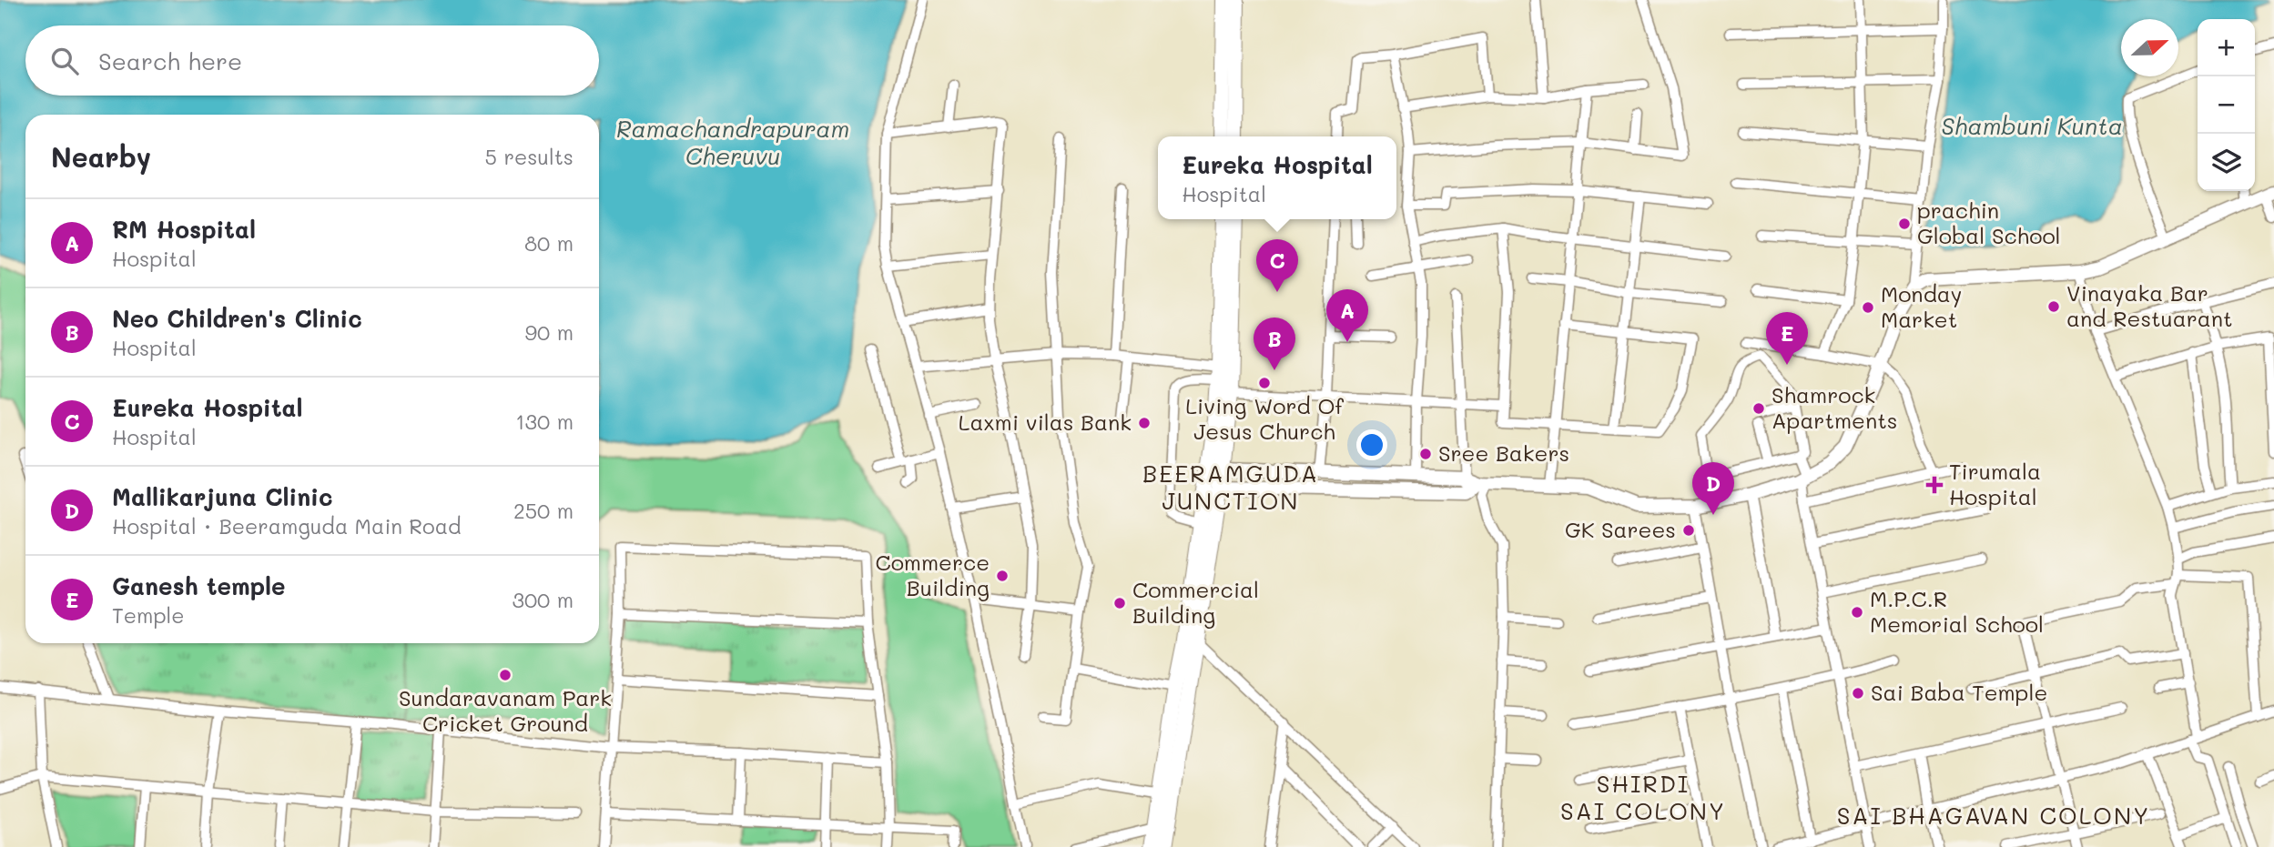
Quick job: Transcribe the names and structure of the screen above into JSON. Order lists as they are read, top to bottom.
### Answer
{
  "districts": ["BEERAMGUDA JUNCTION", "SHIRDI SAI COLONY", "SAI BHAGAVAN COLONY"],
  "water": ["Shambuni Kunta", "Ramachandrapuram Cheruvu"],
  "places": {
    "other": [
      "prachin Global School",
      "Vinayaka Bar and Restuarant",
      "Monday Market",
      "Living Word Of Jesus Church",
      "Shamrock Apartments",
      "Laxmi vilas Bank",
      "Sree Bakers",
      "GK Sarees",
      "Commerce Building",
      "Commercial Building",
      "M.P.C.R Memorial School",
      "Sundaravanam Park Cricket Ground",
      "Sai Baba Temple"
    ],
    "health": ["Tirumala Hospital"]
  },
  "north": "right",
  "page": {
    "map_buttons": ["+", "−"],
    "search": "Search here",
    "heading": ["Nearby", "5 results"],
    "popup": ["Eureka Hospital", "Hospital"],
    "list": [
      {
        "mark": "A",
        "name": "RM Hospital",
        "note": "Hospital",
        "value": "80 m"
      },
      {
        "mark": "B",
        "name": "Neo Children's Clinic",
        "note": "Hospital",
        "value": "90 m"
      },
      {
        "mark": "C",
        "name": "Eureka Hospital",
        "note": "Hospital",
        "value": "130 m"
      },
      {
        "mark": "D",
        "name": "Mallikarjuna Clinic",
        "note": "Hospital · Beeramguda Main Road",
        "value": "250 m"
      },
      {
        "mark": "E",
        "name": "Ganesh temple",
        "note": "Temple",
        "value": "300 m"
      }
    ],
    "pins": [
      "C",
      "A",
      "E",
      "B",
      "D"
    ]
  }
}
